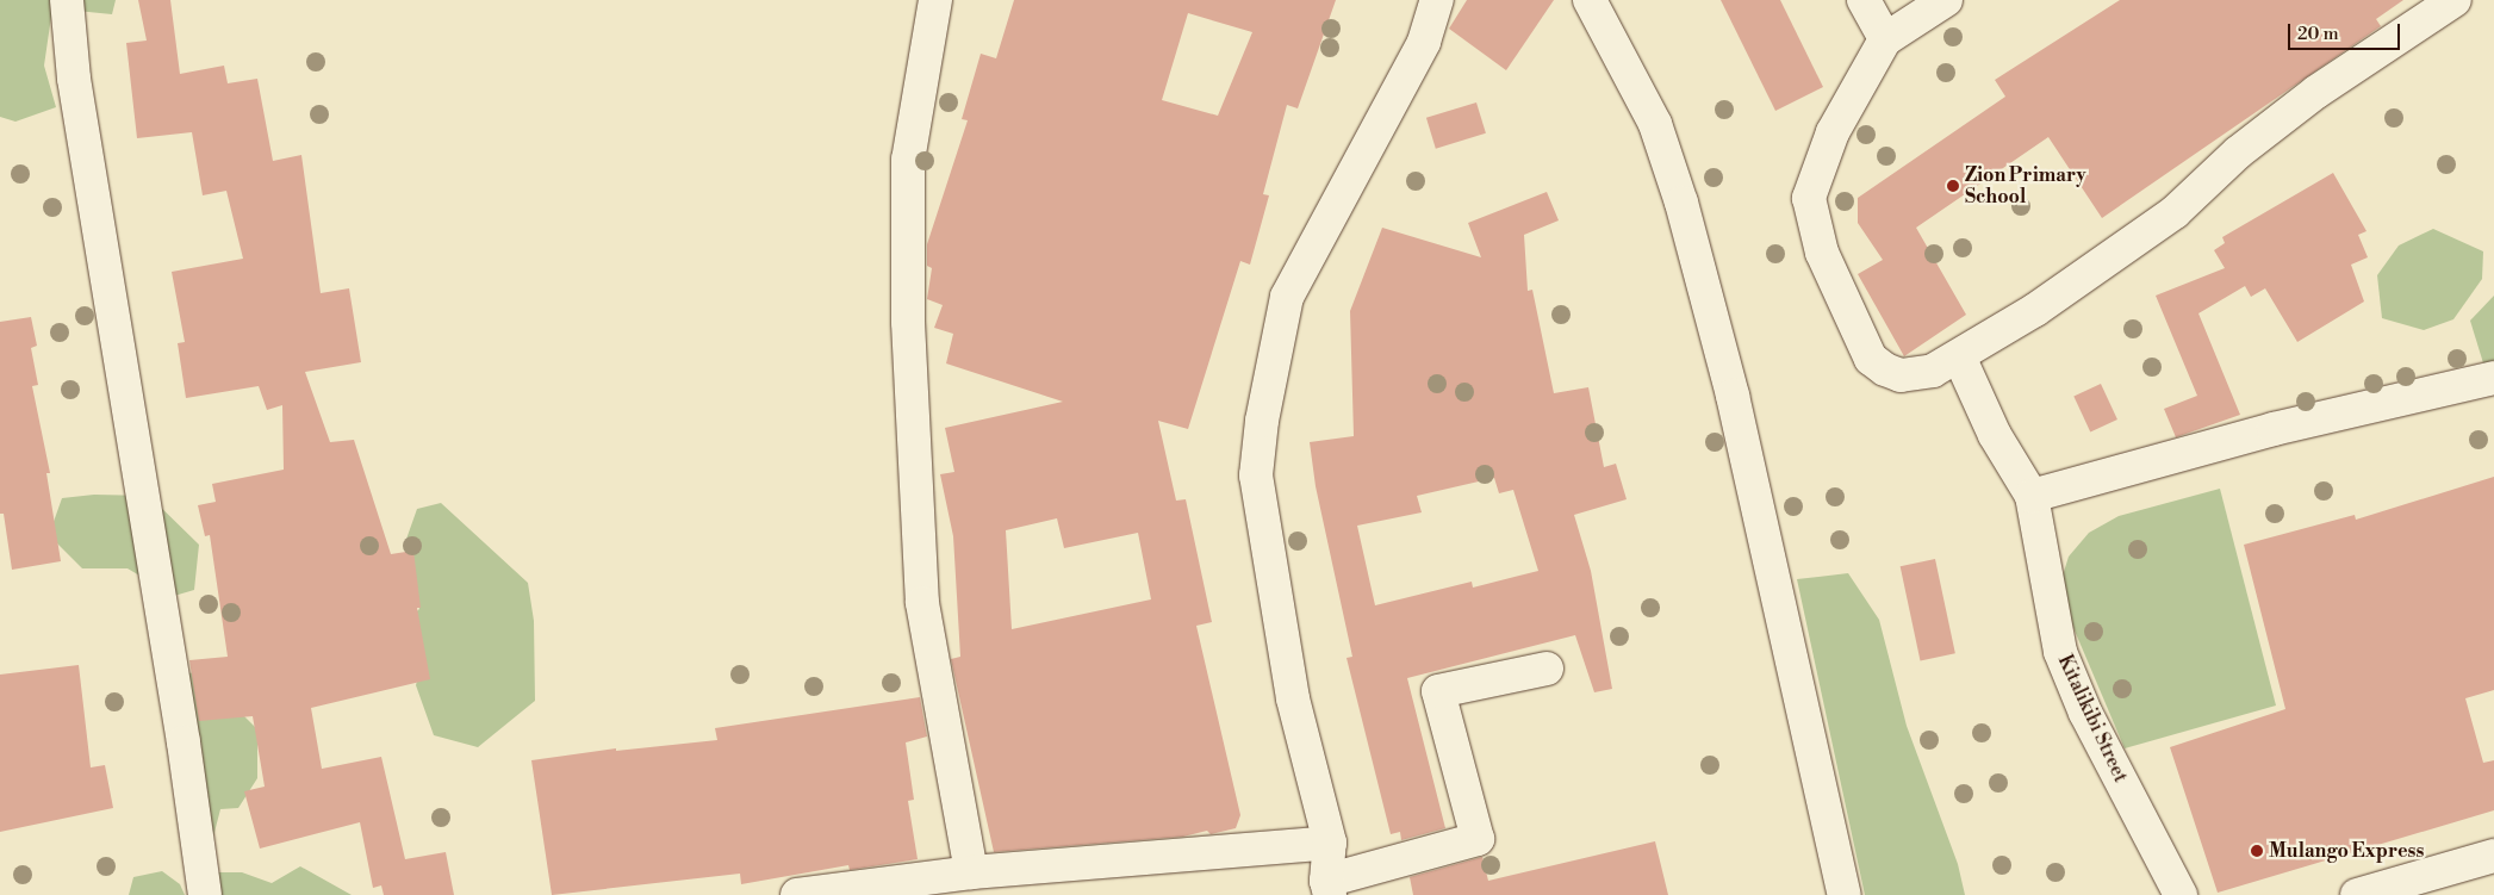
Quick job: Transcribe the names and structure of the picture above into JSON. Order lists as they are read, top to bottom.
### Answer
{
  "streets": {
    "street": ["Kitalikibi Street"]
  },
  "places": ["Zion Primary School", "Mulango Express"],
  "scale_bar": "20 m"
}
